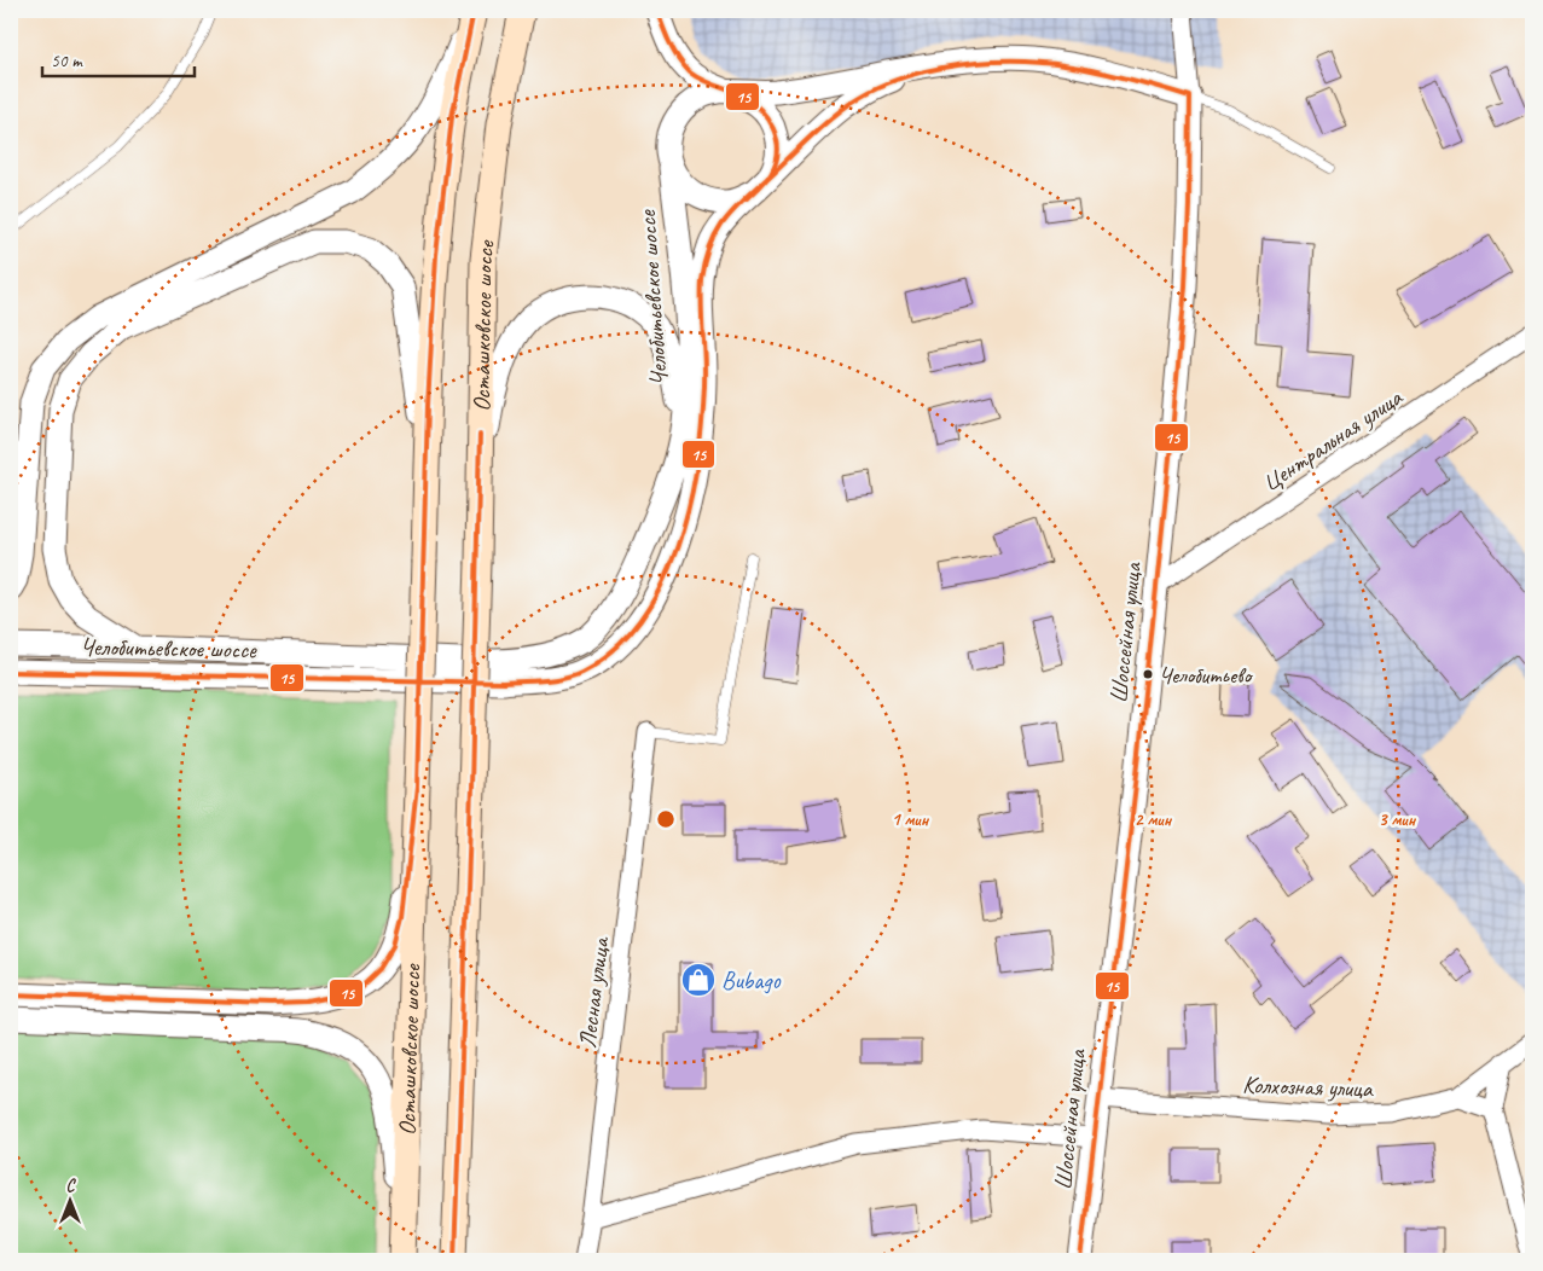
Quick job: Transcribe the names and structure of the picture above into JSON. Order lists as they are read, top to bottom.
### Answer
{
  "streets": {
    "main road": ["Осташковское шоссе"],
    "street": [
      "Челобитьевское шоссе",
      "Центральная улица",
      "Шоссейная улица",
      "Лесная улица",
      "Колхозная улица"
    ]
  },
  "crossings": [
    ["Челобитьевское шоссе", "Шоссейная улица"],
    ["Центральная улица", "Шоссейная улица"],
    ["Шоссейная улица", "Колхозная улица"]
  ],
  "places": {
    "other": ["Челобитьево"],
    "shop": ["Bubago"]
  },
  "lines": ["transit line 15"],
  "scale_bar": "50 m",
  "north": "top",
  "rings": ["1 мин", "2 мин", "3 мин"]
}
